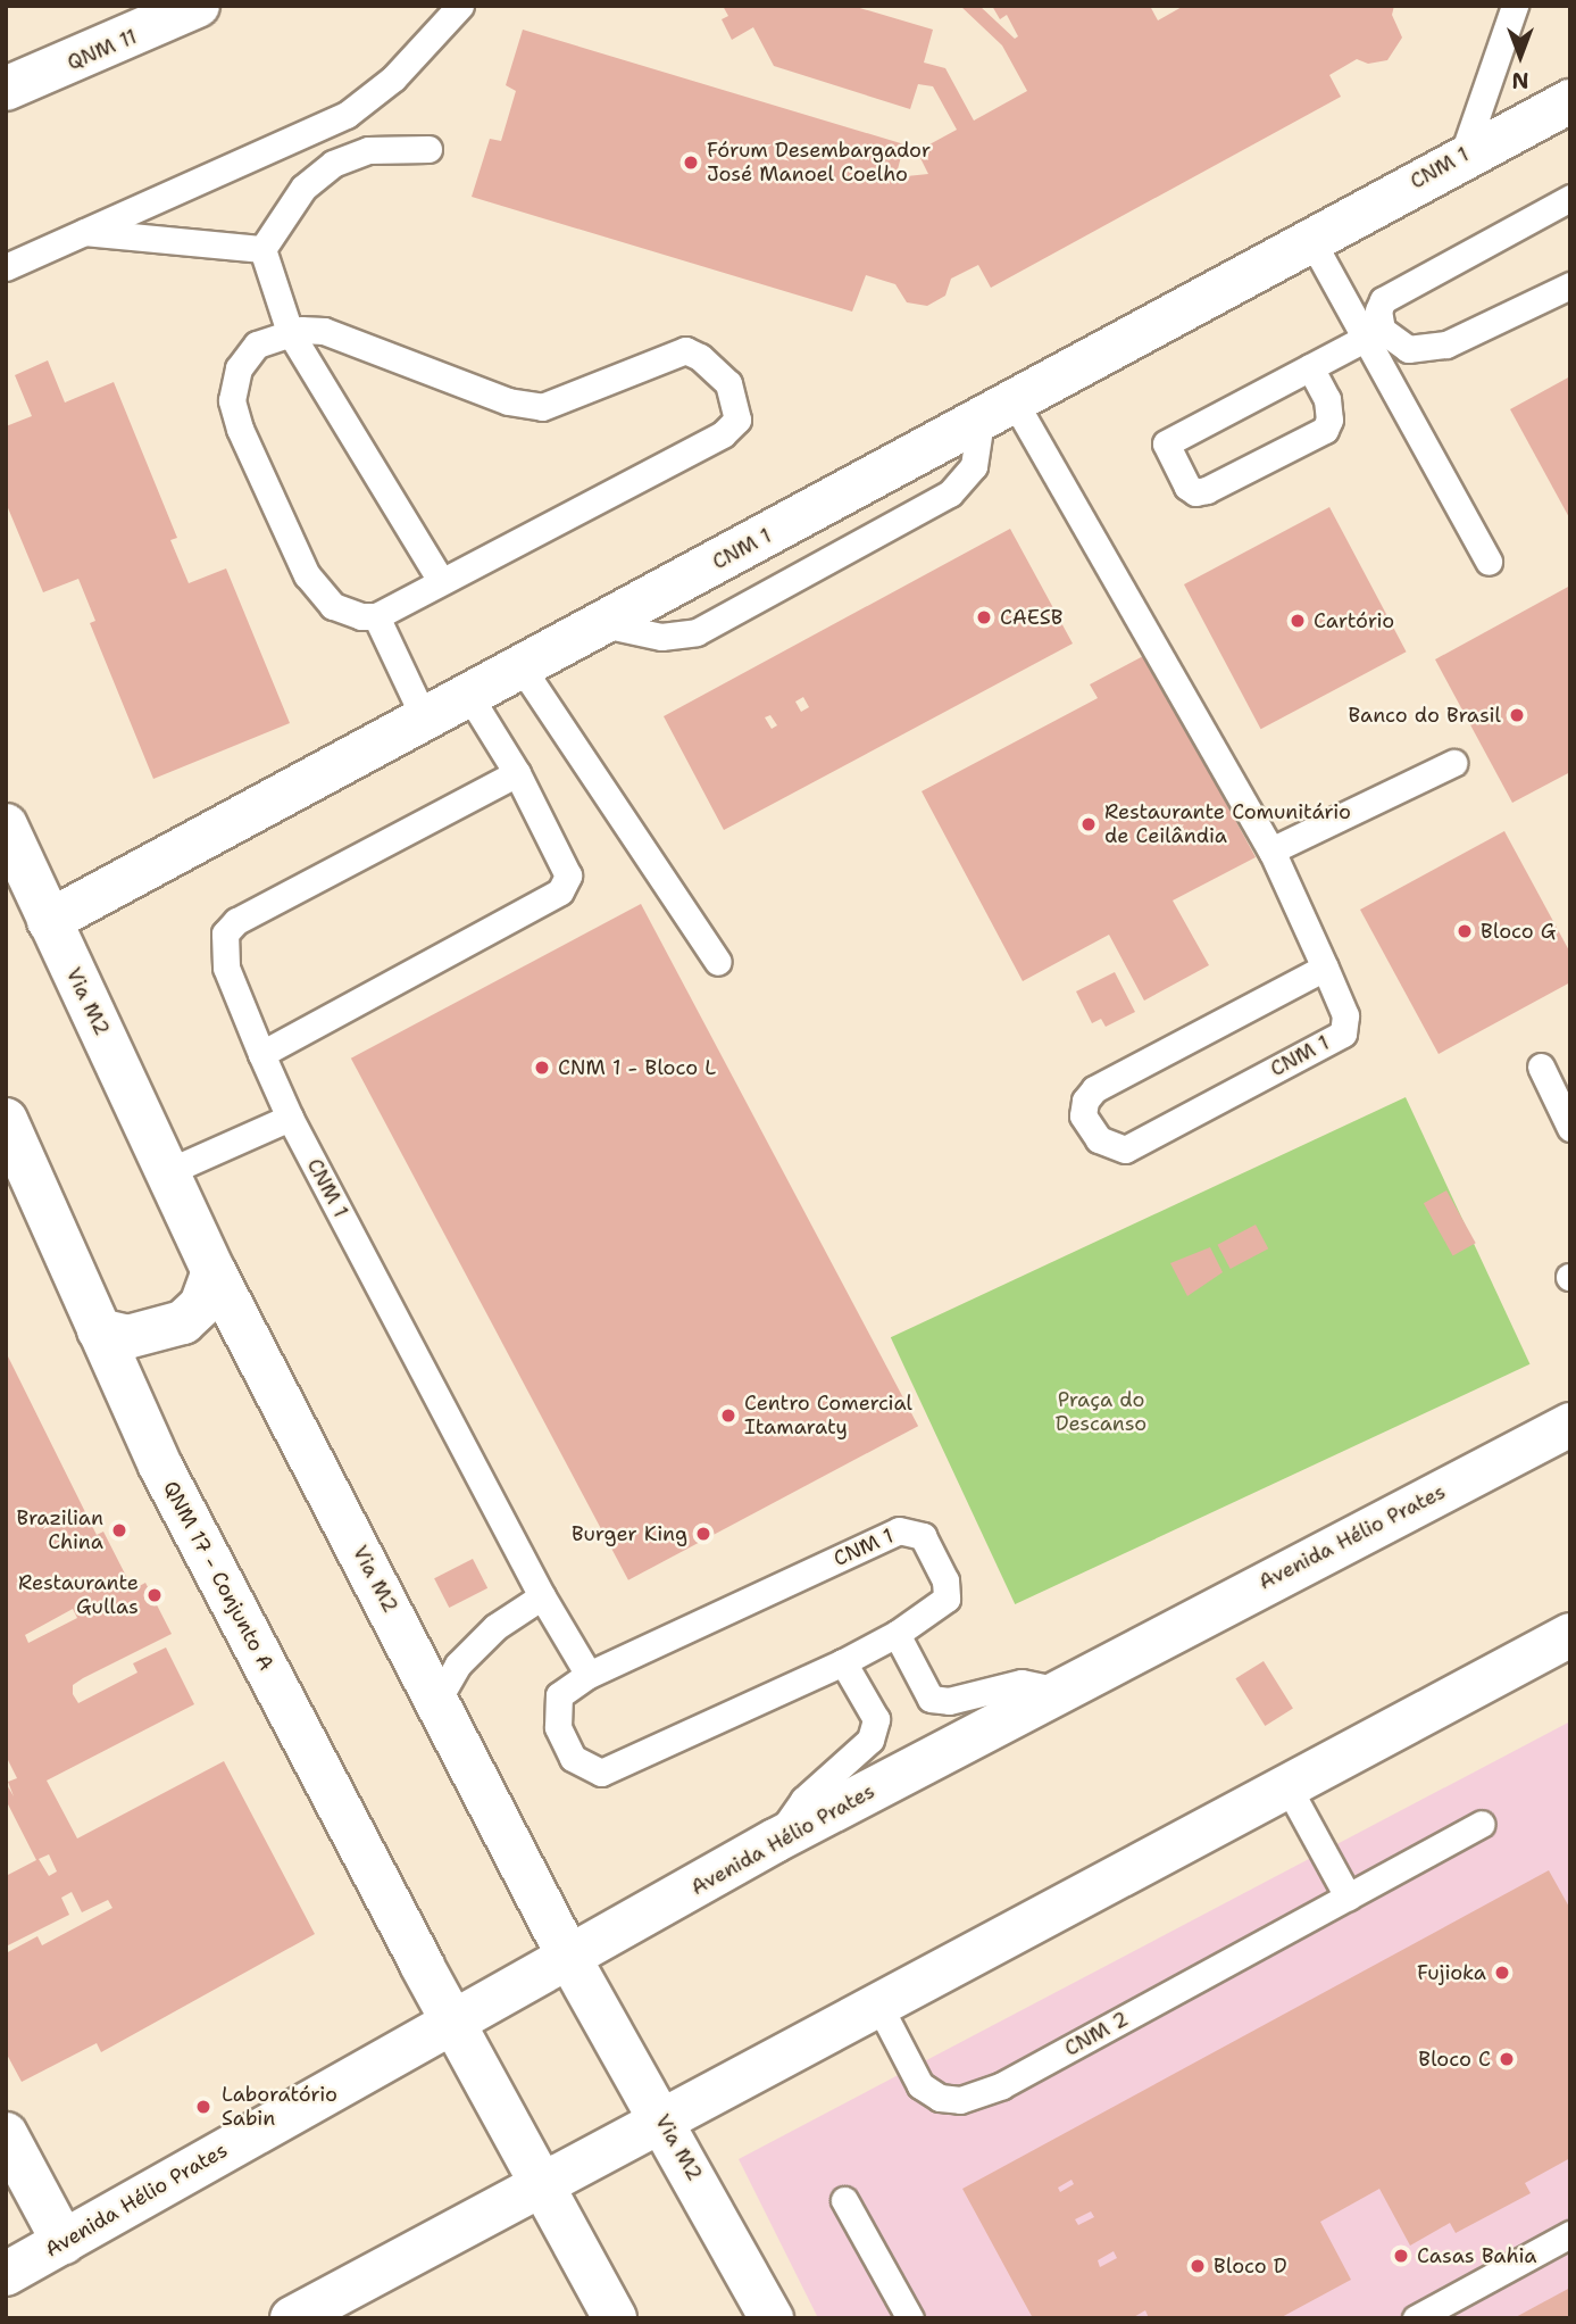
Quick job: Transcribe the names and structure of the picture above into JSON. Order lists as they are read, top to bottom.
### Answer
{
  "streets": {
    "main road": [
      "QNM 11",
      "CNM 1",
      "Via M2",
      "Avenida Hélio Prates",
      "QNM 17 - Conjunto A"
    ],
    "lane": ["CNM 2"]
  },
  "crossings": [
    ["CNM 1", "Via M2"],
    ["Via M2", "Avenida Hélio Prates"],
    ["Avenida Hélio Prates", "QNM 17 - Conjunto A"]
  ],
  "parks": ["Praça do Descanso"],
  "places": [
    "Fórum Desembargador José Manoel Coelho",
    "CAESB",
    "Cartório",
    "Banco do Brasil",
    "Restaurante Comunitário de Ceilândia",
    "Bloco G",
    "CNM 1 - Bloco L",
    "Centro Comercial Itamaraty",
    "Brazilian China",
    "Burger King",
    "Restaurante Gullas",
    "Fujioka",
    "Bloco C",
    "Laboratório Sabin",
    "Casas Bahia",
    "Bloco D"
  ],
  "north": "bottom"
}
